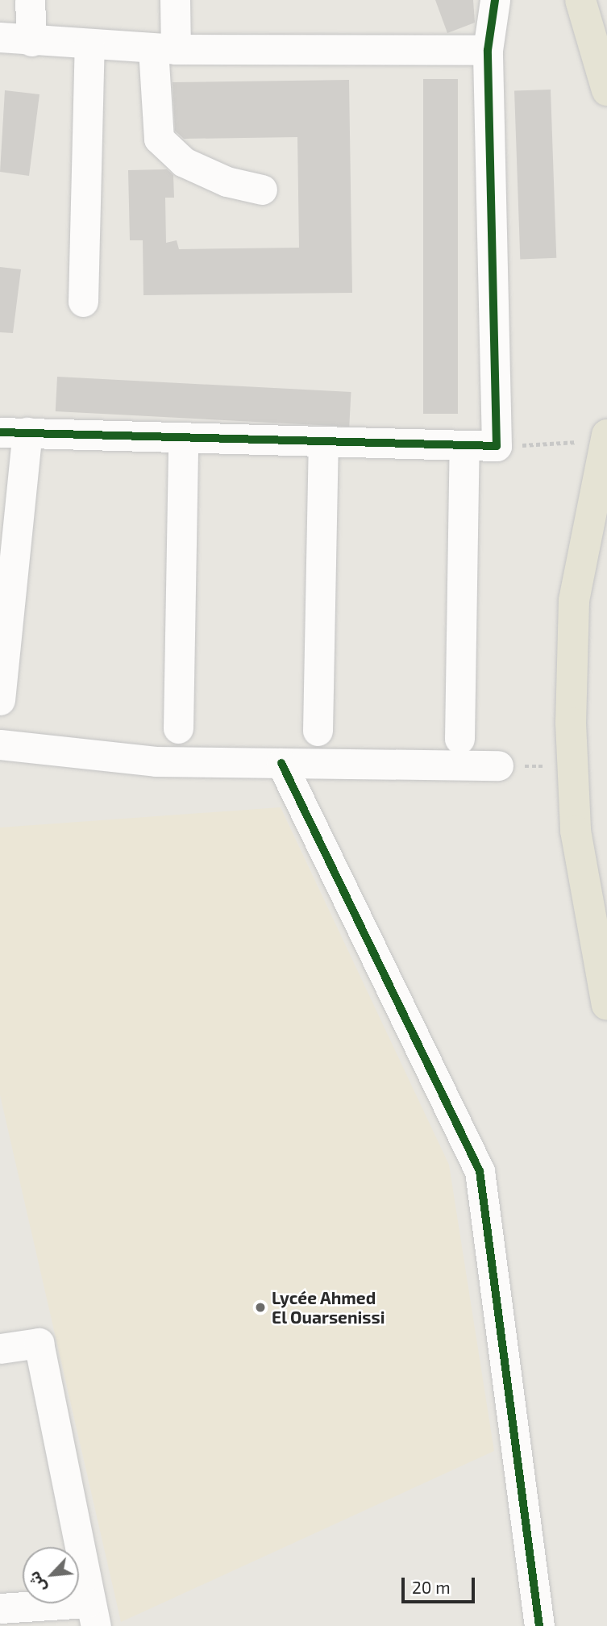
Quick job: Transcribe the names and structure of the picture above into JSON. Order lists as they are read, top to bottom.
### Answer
{
  "places": ["Lycée Ahmed El Ouarsenissi"],
  "scale_bar": "20 m",
  "north": "bottom left"
}
